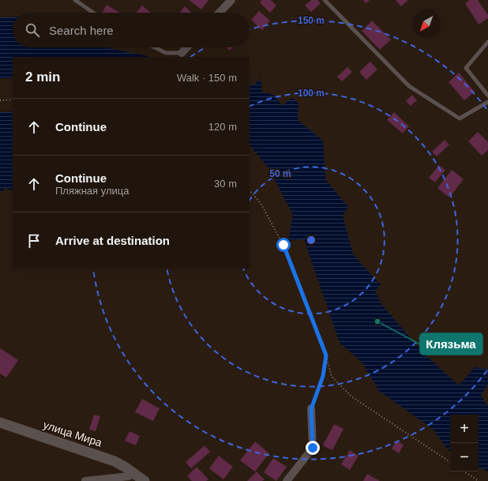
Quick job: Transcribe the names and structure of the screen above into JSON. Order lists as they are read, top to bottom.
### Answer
{
  "streets": {
    "street": ["улица Мира"]
  },
  "places": ["Клязьма"],
  "north": "bottom left",
  "page": {
    "search": "Search here",
    "heading": ["2 min", "Walk · 150 m"],
    "list": [
      ["Continue", "120 m"],
      ["Continue", "Пляжная улица", "30 m"],
      "Arrive at destination"
    ],
    "map_buttons": ["+", "−"]
  },
  "rings": ["150 m", "100 m", "50 m"]
}
